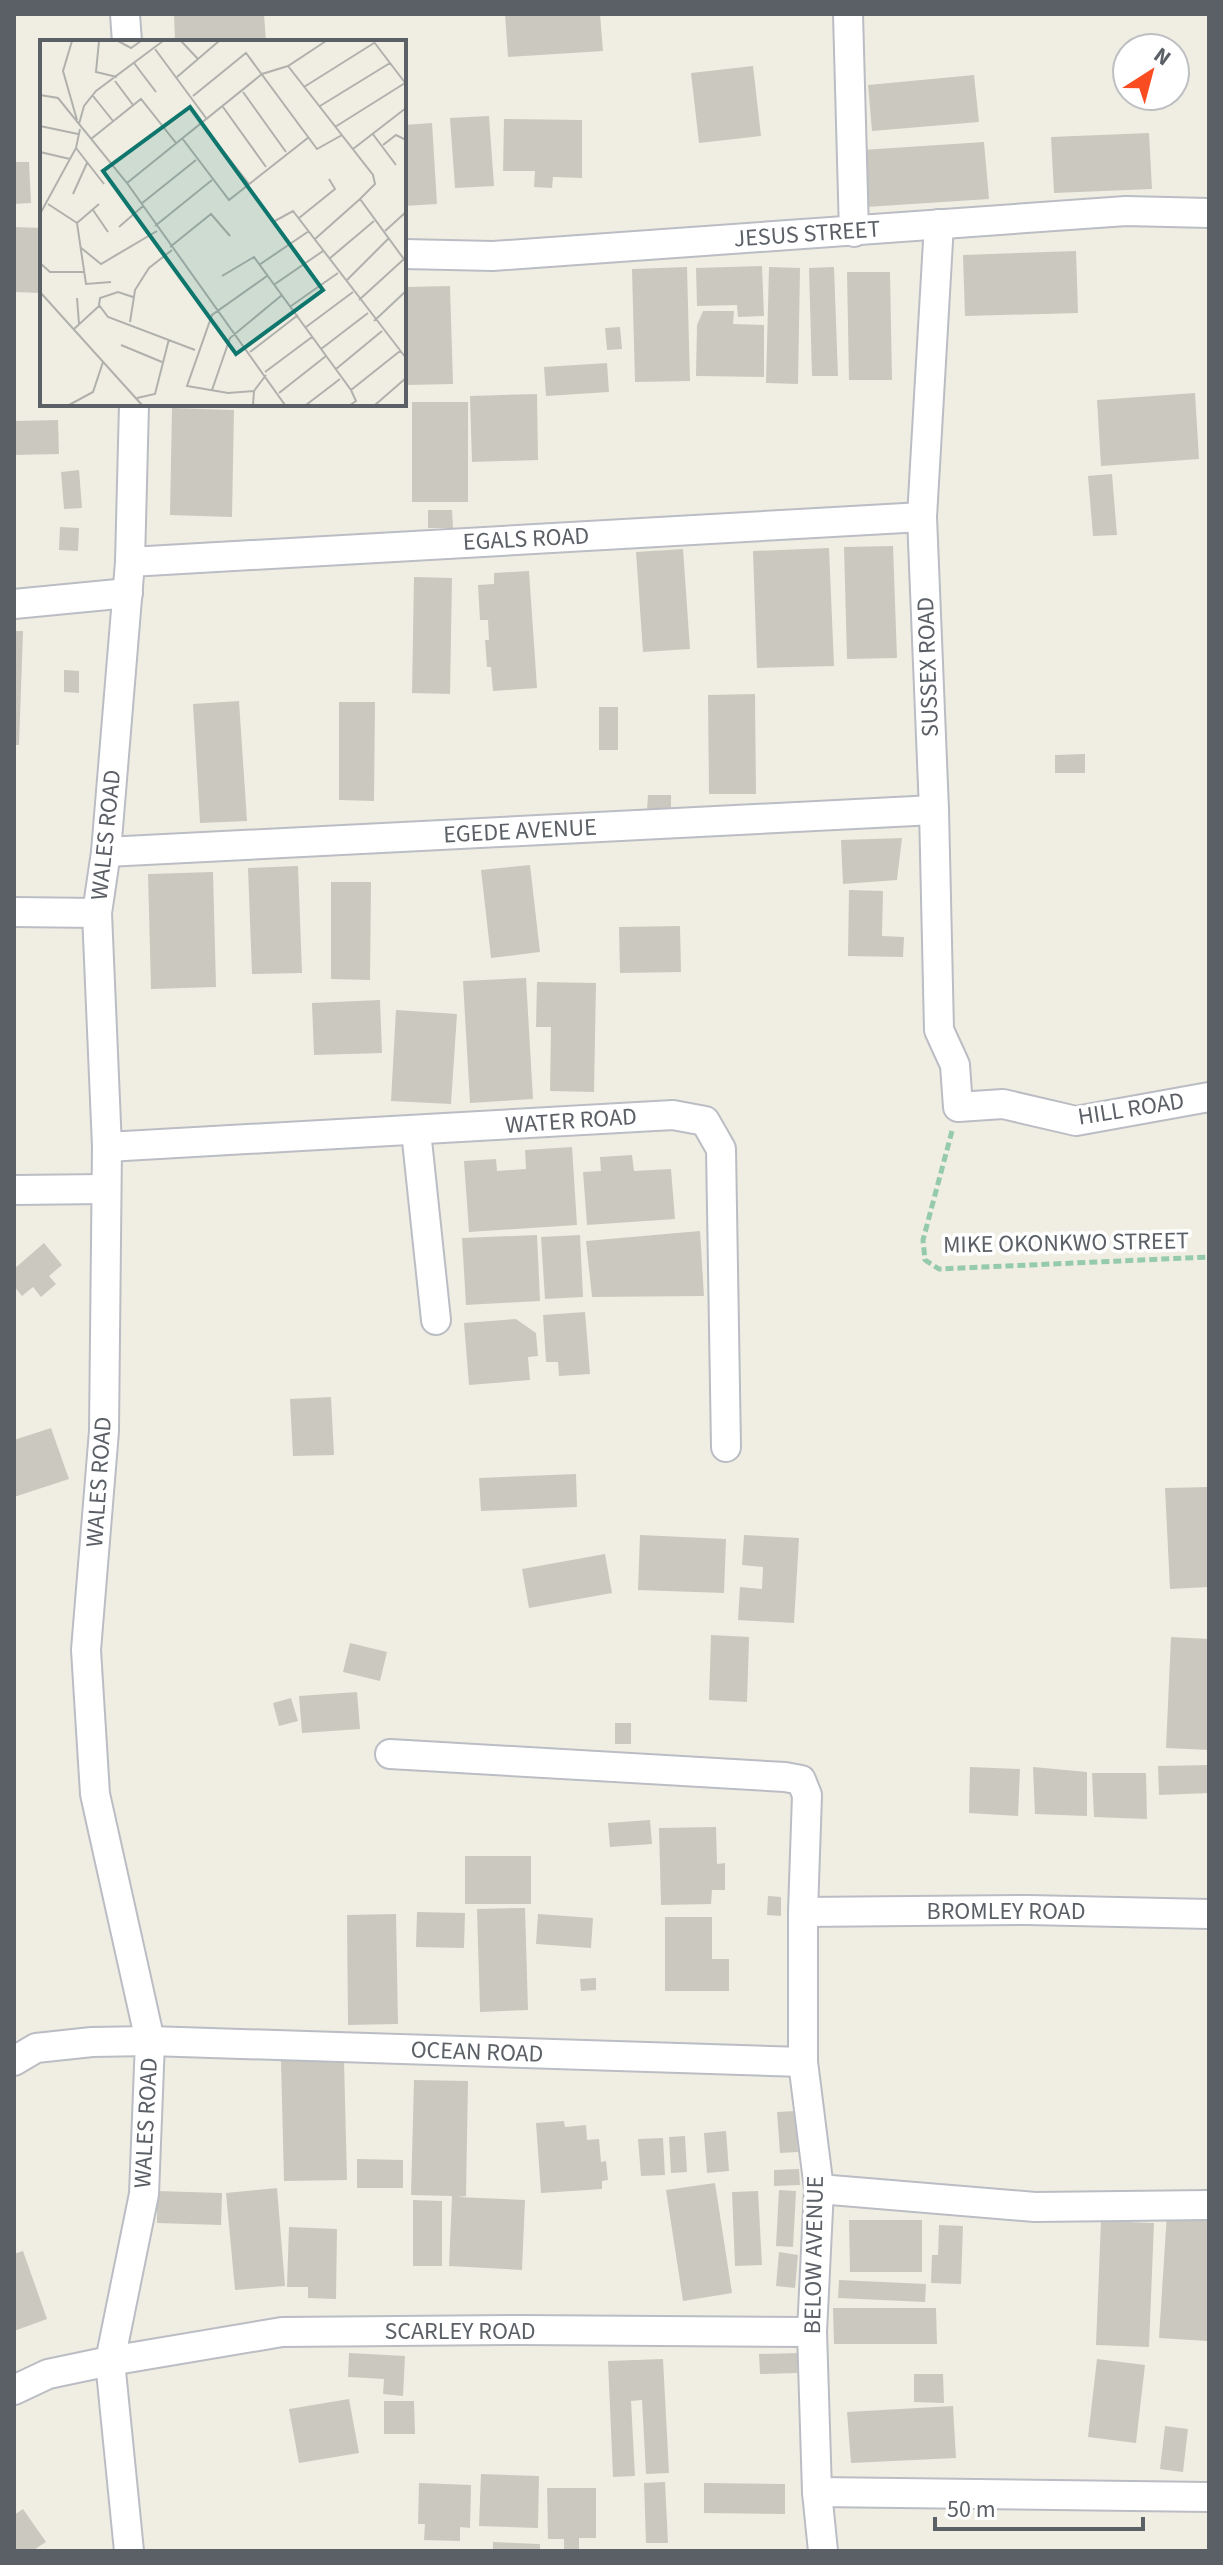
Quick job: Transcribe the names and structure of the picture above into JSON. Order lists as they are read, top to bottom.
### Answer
{
  "streets": {
    "street": [
      "JESUS STREET",
      "EGALS ROAD",
      "SUSSEX ROAD",
      "EGEDE AVENUE",
      "WALES ROAD",
      "HILL ROAD",
      "WATER ROAD",
      "BROMLEY ROAD",
      "OCEAN ROAD",
      "BELOW AVENUE",
      "SCARLEY ROAD"
    ],
    "path": ["MIKE OKONKWO STREET"]
  },
  "crossings": [
    ["JESUS STREET", "SUSSEX ROAD"],
    ["EGALS ROAD", "SUSSEX ROAD"],
    ["EGALS ROAD", "WALES ROAD"],
    ["SUSSEX ROAD", "EGEDE AVENUE"],
    ["SUSSEX ROAD", "HILL ROAD"],
    ["SUSSEX ROAD", "MIKE OKONKWO STREET"],
    ["EGEDE AVENUE", "WALES ROAD"],
    ["WALES ROAD", "WATER ROAD"],
    ["WALES ROAD", "OCEAN ROAD"],
    ["WALES ROAD", "SCARLEY ROAD"],
    ["HILL ROAD", "MIKE OKONKWO STREET"],
    ["BROMLEY ROAD", "BELOW AVENUE"],
    ["OCEAN ROAD", "BELOW AVENUE"],
    ["BELOW AVENUE", "SCARLEY ROAD"]
  ],
  "scale_bar": "50 m",
  "north": "top right"
}
